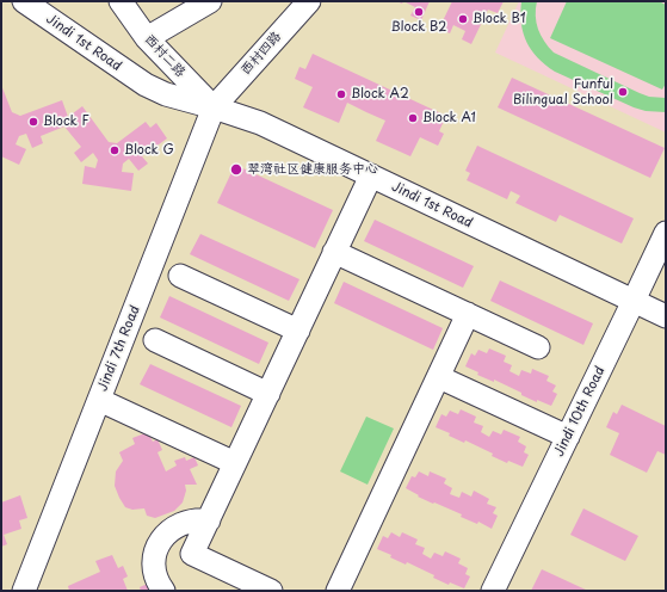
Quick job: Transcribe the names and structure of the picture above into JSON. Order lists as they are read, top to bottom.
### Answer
{
  "streets": {
    "street": [
      "Jindi 1st Road",
      "西村四路",
      "西村二路",
      "Jindi 7th Road",
      "Jindi 10th Road"
    ]
  },
  "crossings": [
    ["Jindi 1st Road", "西村四路"],
    ["Jindi 1st Road", "西村二路"],
    ["Jindi 1st Road", "Jindi 7th Road"],
    ["Jindi 1st Road", "Jindi 10th Road"],
    ["西村四路", "西村二路"],
    ["西村四路", "Jindi 7th Road"],
    ["西村二路", "Jindi 7th Road"]
  ],
  "places": [
    "Block B2",
    "Block B1",
    "Funful Bilingual School",
    "Block A2",
    "Block A1",
    "Block F",
    "Block G",
    "翠湾社区健康服务中心"
  ]
}
